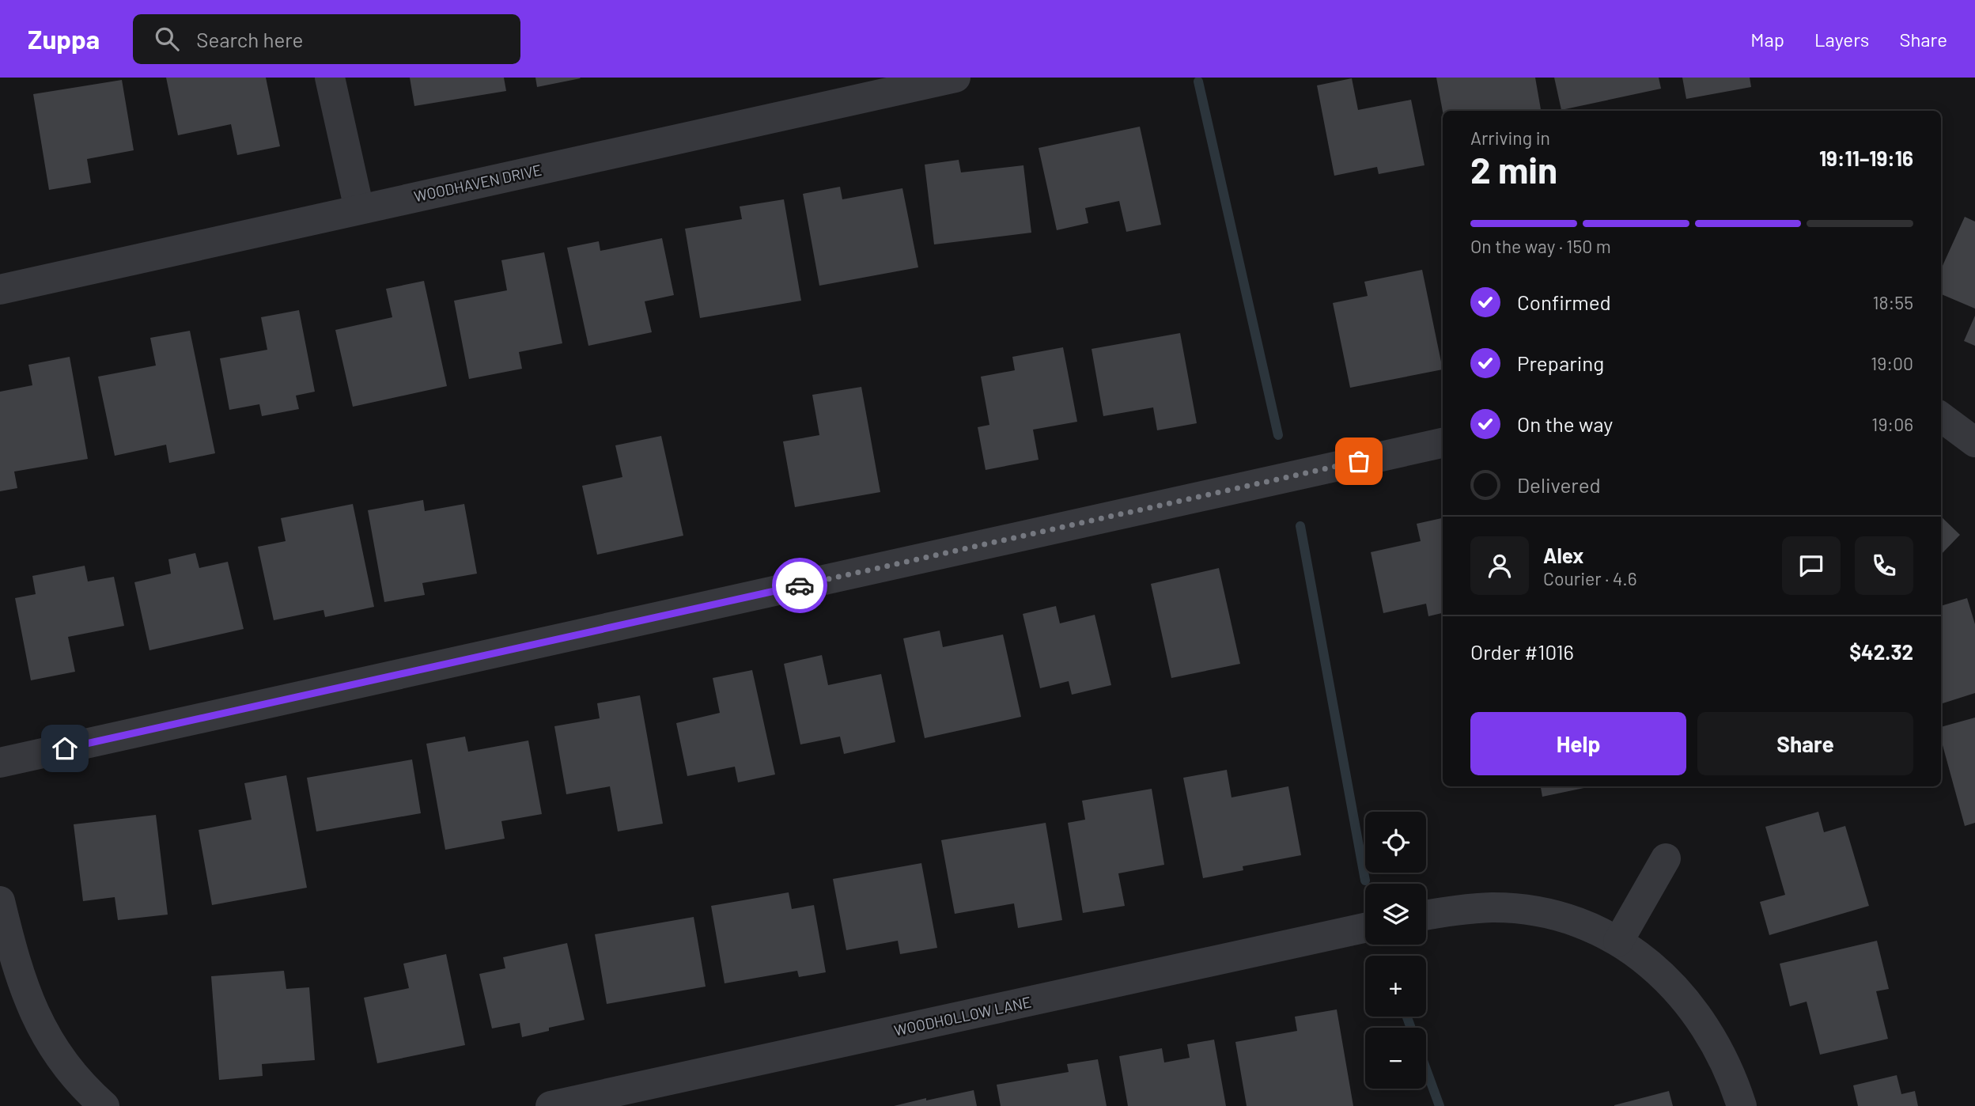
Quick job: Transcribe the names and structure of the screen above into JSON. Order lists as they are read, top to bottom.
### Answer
{
  "streets": {
    "street": ["WOODHAVEN DRIVE", "WOODHOLLOW LANE"]
  },
  "page": {
    "header": "Zuppa",
    "search": "Search here",
    "nav": ["Map", "Layers", "Share"],
    "heading": ["2 min", "Arriving in", "19:11–19:16"],
    "panel": [
      "Alex",
      "Courier · 4.6",
      "Order #1016",
      "$42.32"
    ],
    "bar": "On the way · 150 m",
    "list": [
      ["Confirmed", "18:55"],
      ["Preparing", "19:00"],
      ["On the way", "19:06"],
      "Delivered"
    ],
    "buttons": ["Help", "Share"],
    "map_buttons": ["+", "−"]
  }
}
